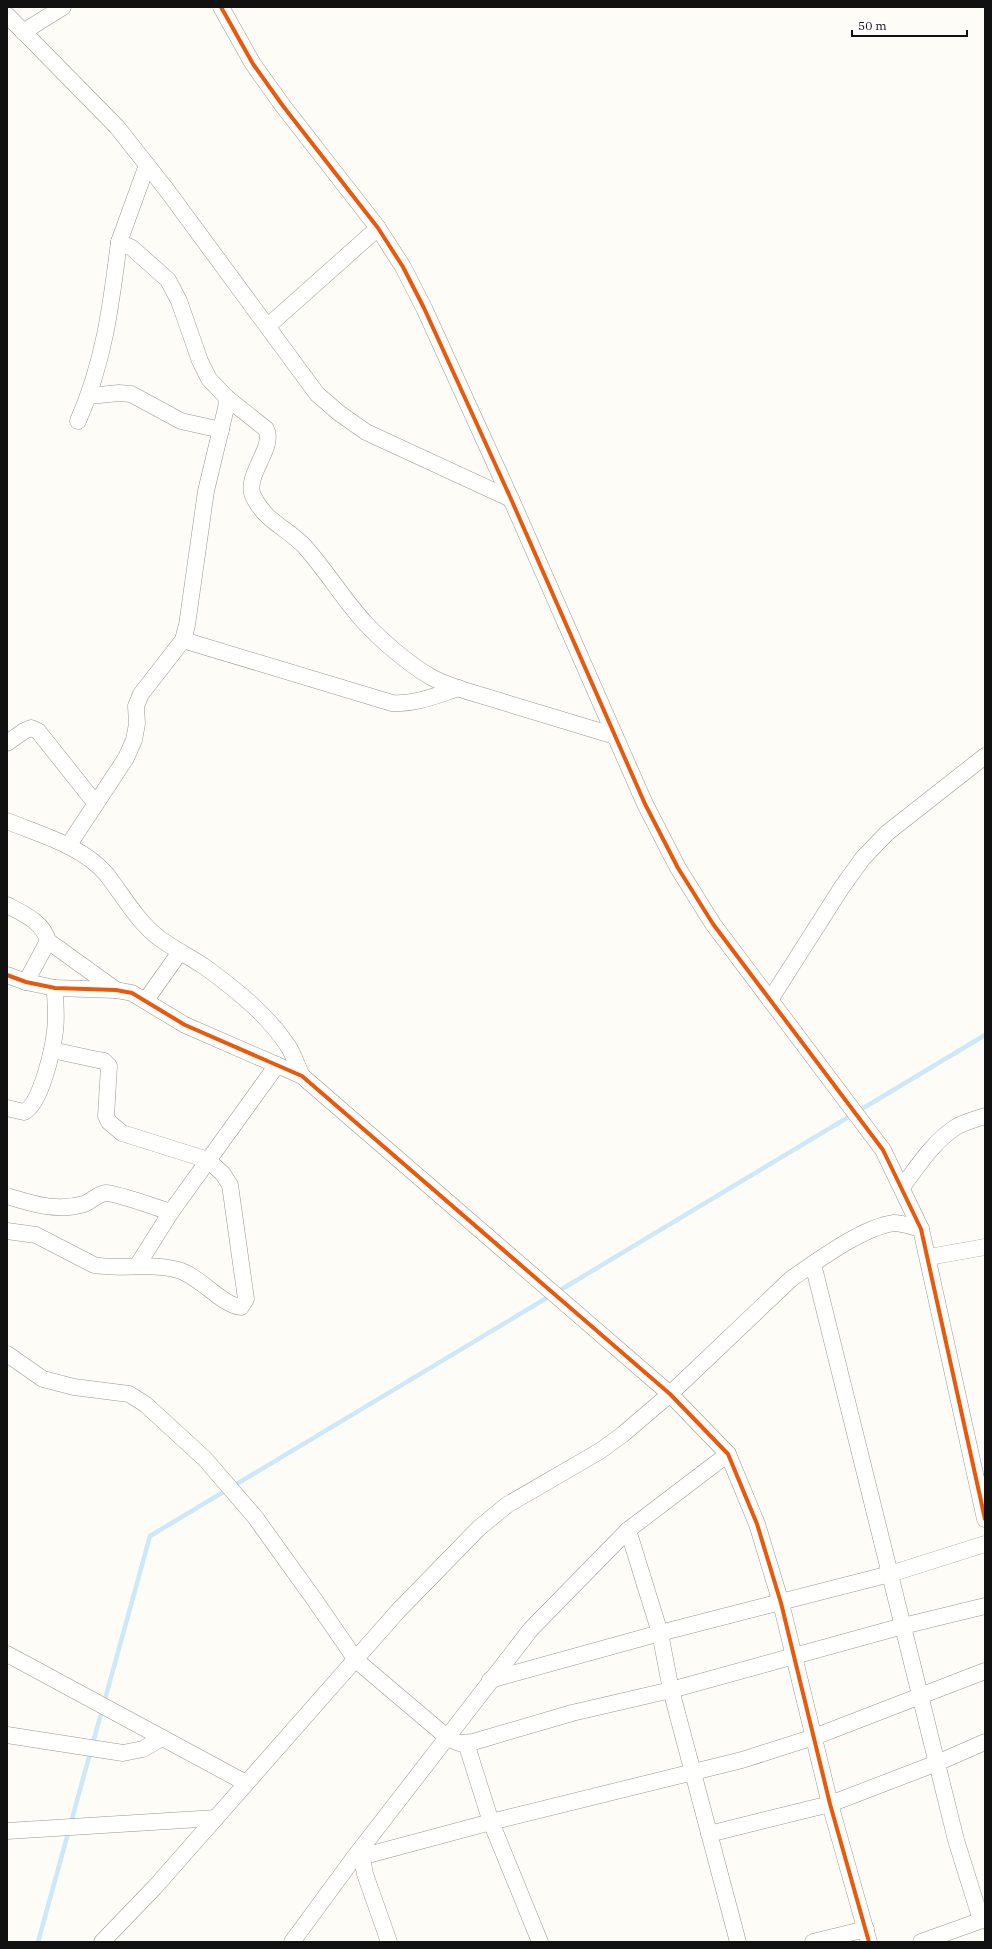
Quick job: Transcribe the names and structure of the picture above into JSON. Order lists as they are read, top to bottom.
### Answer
{
  "scale_bar": "50 m"
}
